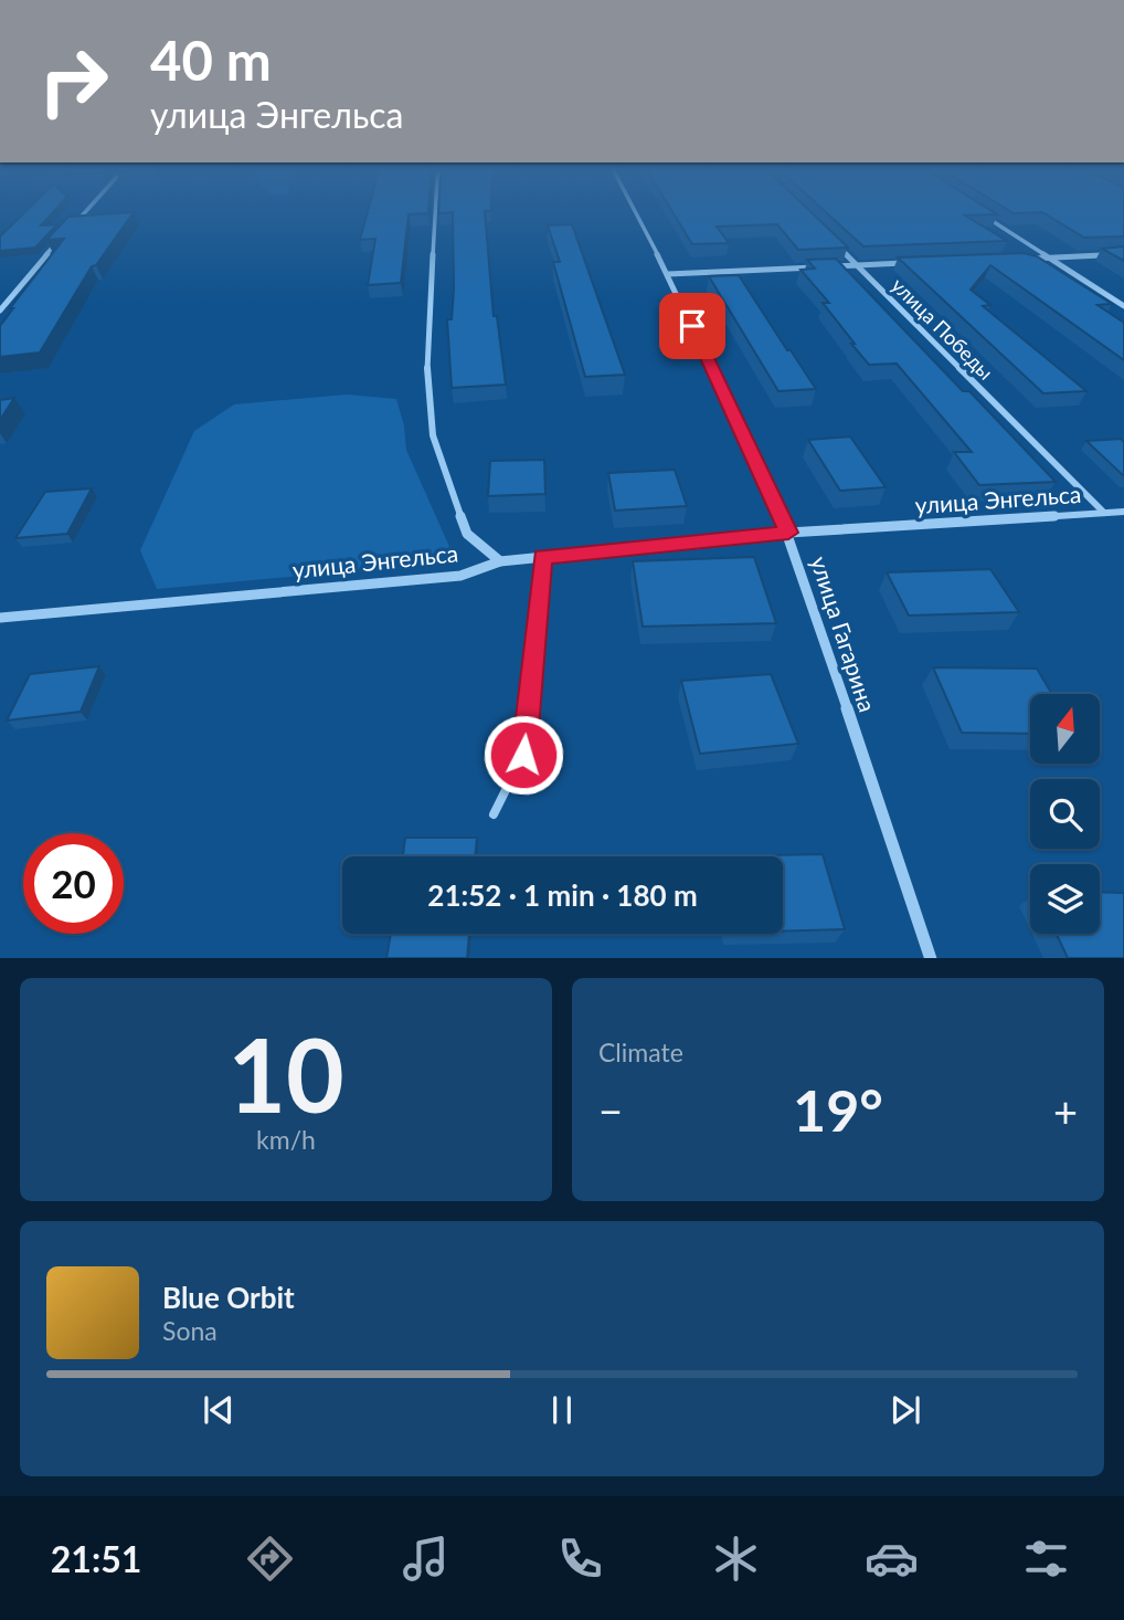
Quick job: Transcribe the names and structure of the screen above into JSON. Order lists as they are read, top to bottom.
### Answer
{
  "streets": {
    "street": ["улица Победы", "улица Энгельса", "улица Гагарина"]
  },
  "crossings": [
    ["улица Победы", "улица Энгельса"],
    ["улица Энгельса", "улица Гагарина"]
  ],
  "north": "top",
  "page": {
    "turn": ["40 m", "улица Энгельса"],
    "limit": "20",
    "trip": "21:52 · 1 min · 180 m",
    "tile": [
      ["10", "km/h"],
      "Climate"
    ],
    "heat": ["−", "19°", "+"],
    "song": ["Blue Orbit", "Sona"],
    "tabs": "21:51"
  }
}
